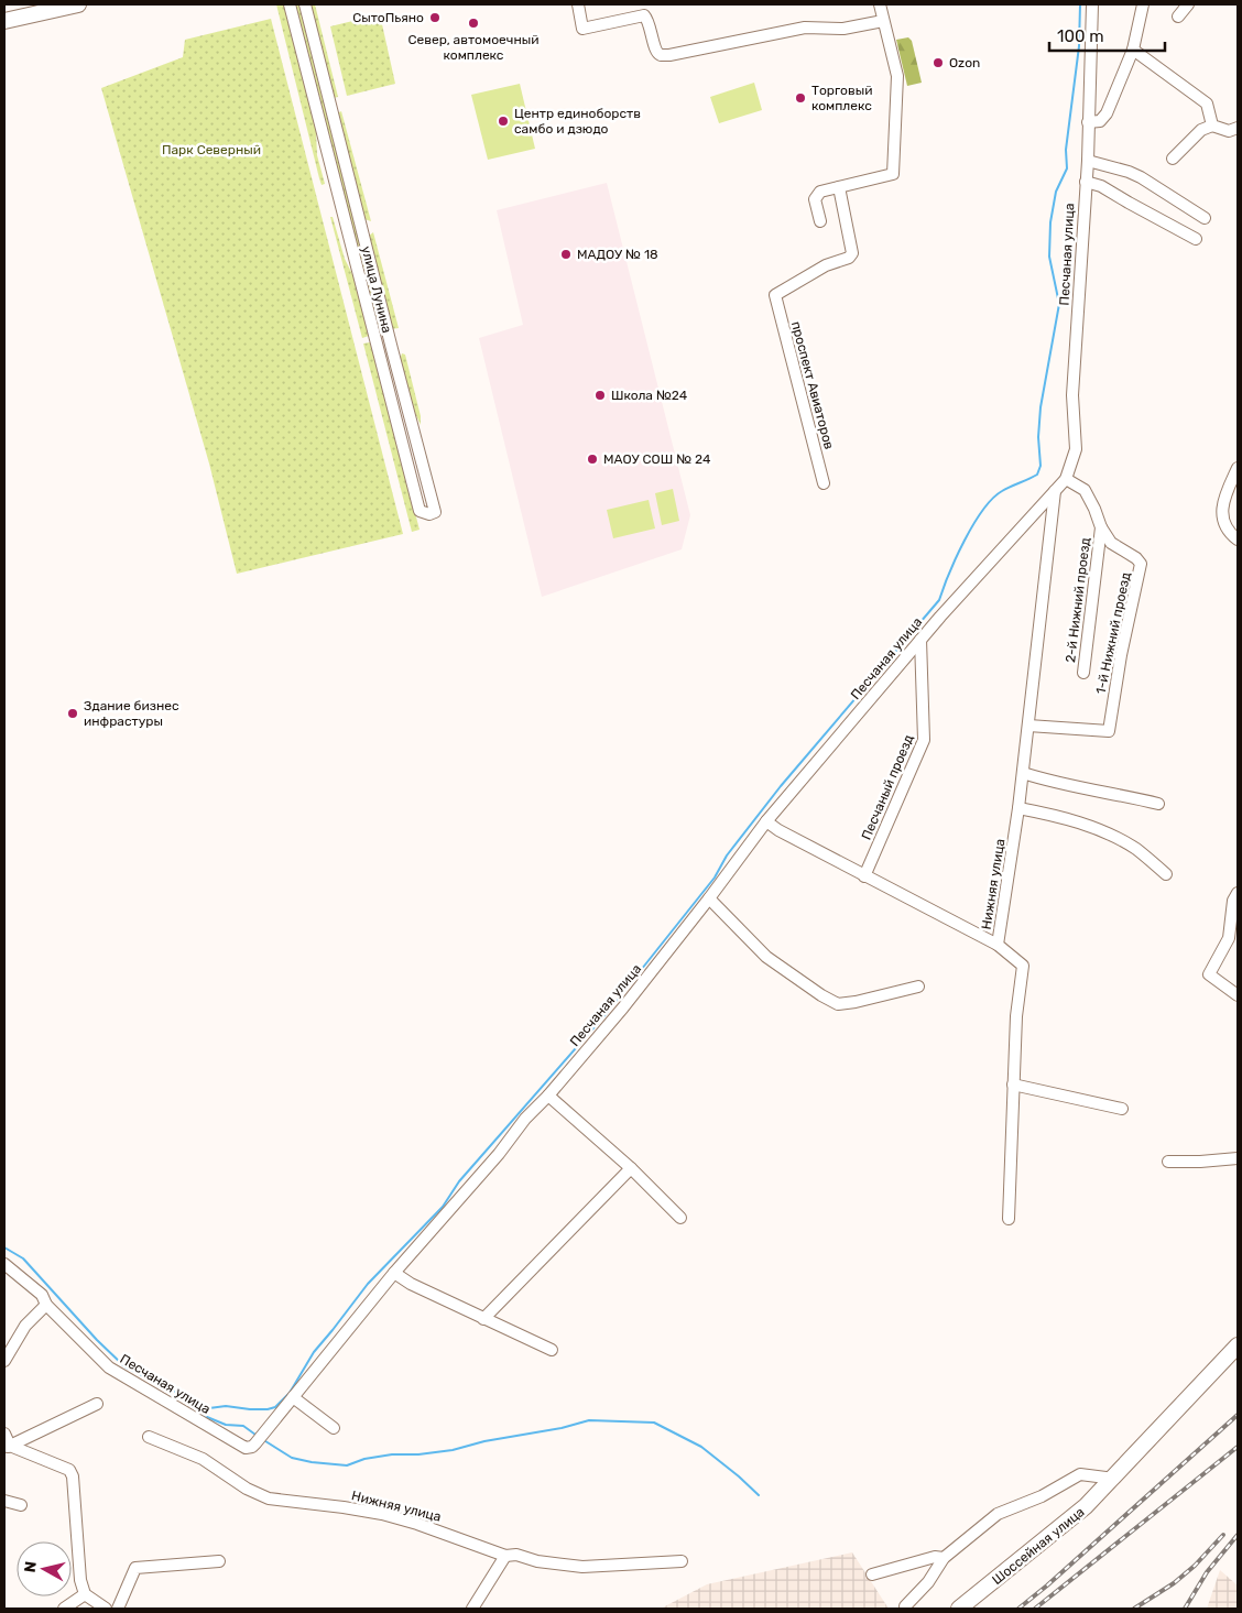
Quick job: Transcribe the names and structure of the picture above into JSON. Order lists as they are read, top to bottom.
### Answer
{
  "streets": {
    "main road": ["Шоссейная улица"],
    "street": [
      "Песчаная улица",
      "улица Лунина",
      "проспект Авиаторов",
      "2-й Нижний проезд",
      "1-й Нижний проезд",
      "Песчаный проезд",
      "Нижняя улица"
    ]
  },
  "crossings": [
    ["Песчаная улица", "2-й Нижний проезд"],
    ["Песчаная улица", "Песчаный проезд"],
    ["Песчаная улица", "Нижняя улица"],
    ["2-й Нижний проезд", "1-й Нижний проезд"],
    ["1-й Нижний проезд", "Нижняя улица"]
  ],
  "parks": ["Парк Северный"],
  "places": [
    "СытоПьяно",
    "Север, автомоечный комплекс",
    "Ozon",
    "Торговый комплекс",
    "Центр единоборств самбо и дзюдо",
    "МАДОУ № 18",
    "Школа №24",
    "МАОУ СОШ № 24",
    "Здание бизнес инфрастуры"
  ],
  "scale_bar": "100 m",
  "north": "left"
}
